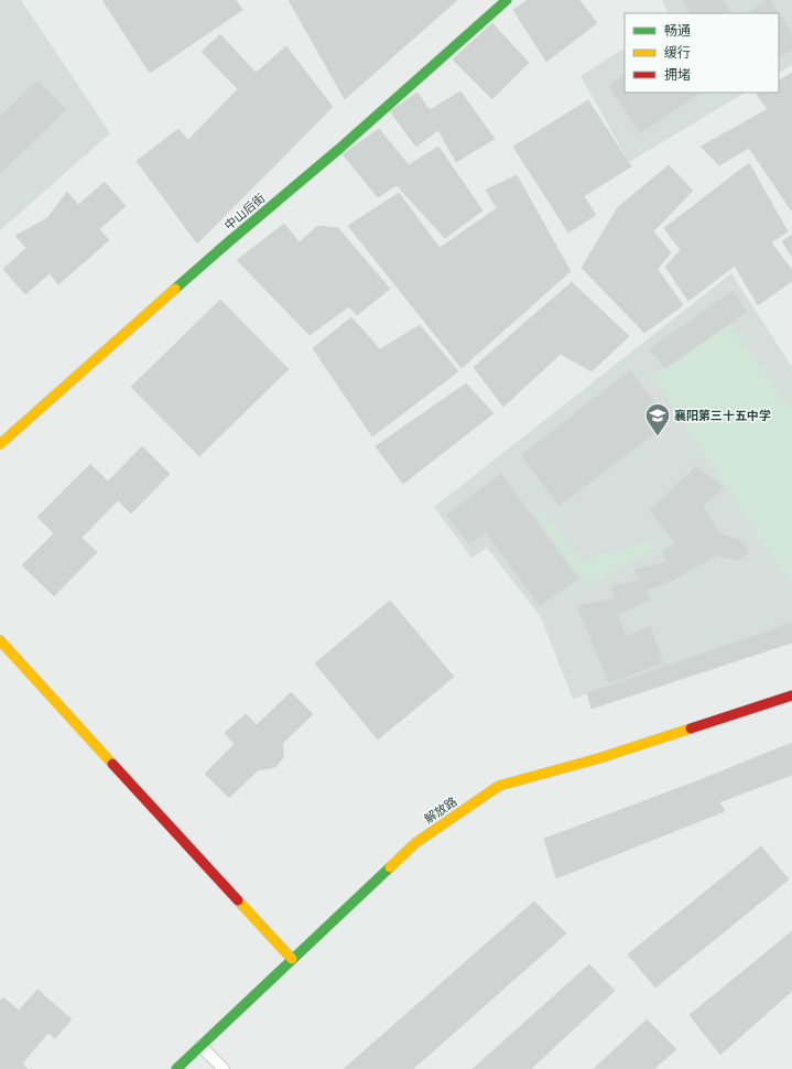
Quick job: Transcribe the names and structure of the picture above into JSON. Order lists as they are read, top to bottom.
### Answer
{
  "streets": {
    "street": ["中山后街", "解放路"]
  },
  "places": {
    "school or university": ["襄阳第三十五中学"]
  },
  "legend": ["畅通", "缓行", "拥堵"]
}
